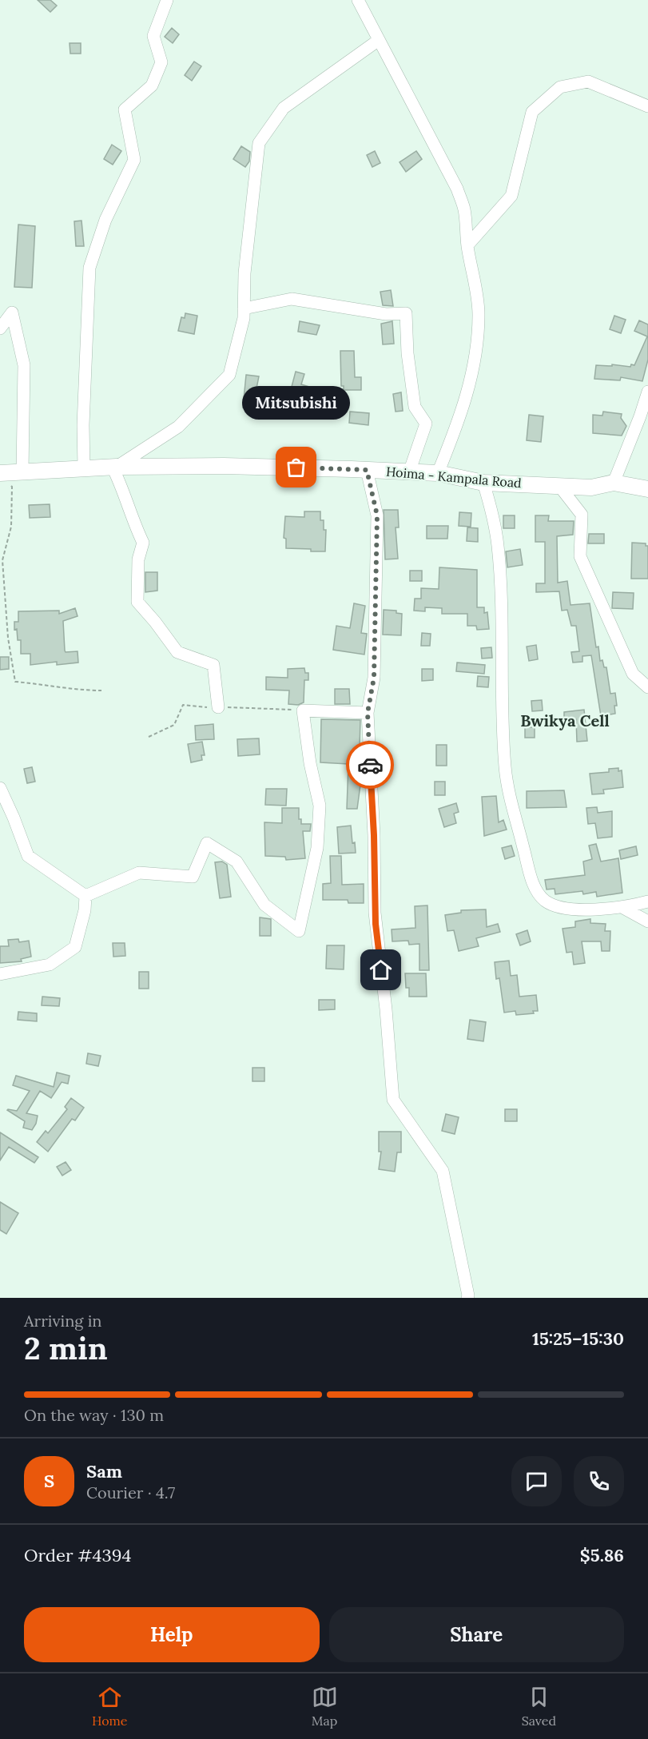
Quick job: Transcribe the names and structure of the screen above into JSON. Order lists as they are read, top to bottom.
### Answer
{
  "streets": {
    "main road": ["Hoima - Kampala Road"]
  },
  "districts": ["Bwikya Cell"],
  "places": ["Mitsubishi"],
  "page": {
    "bubble": "Mitsubishi",
    "heading": ["2 min", "Arriving in", "15:25–15:30"],
    "panel": [
      "Sam",
      "Courier · 4.7",
      "Order #4394",
      "$5.86"
    ],
    "bar": "On the way · 130 m",
    "round": "S",
    "buttons": ["Help", "Share"],
    "tabs": ["Home", "Map", "Saved"]
  }
}
